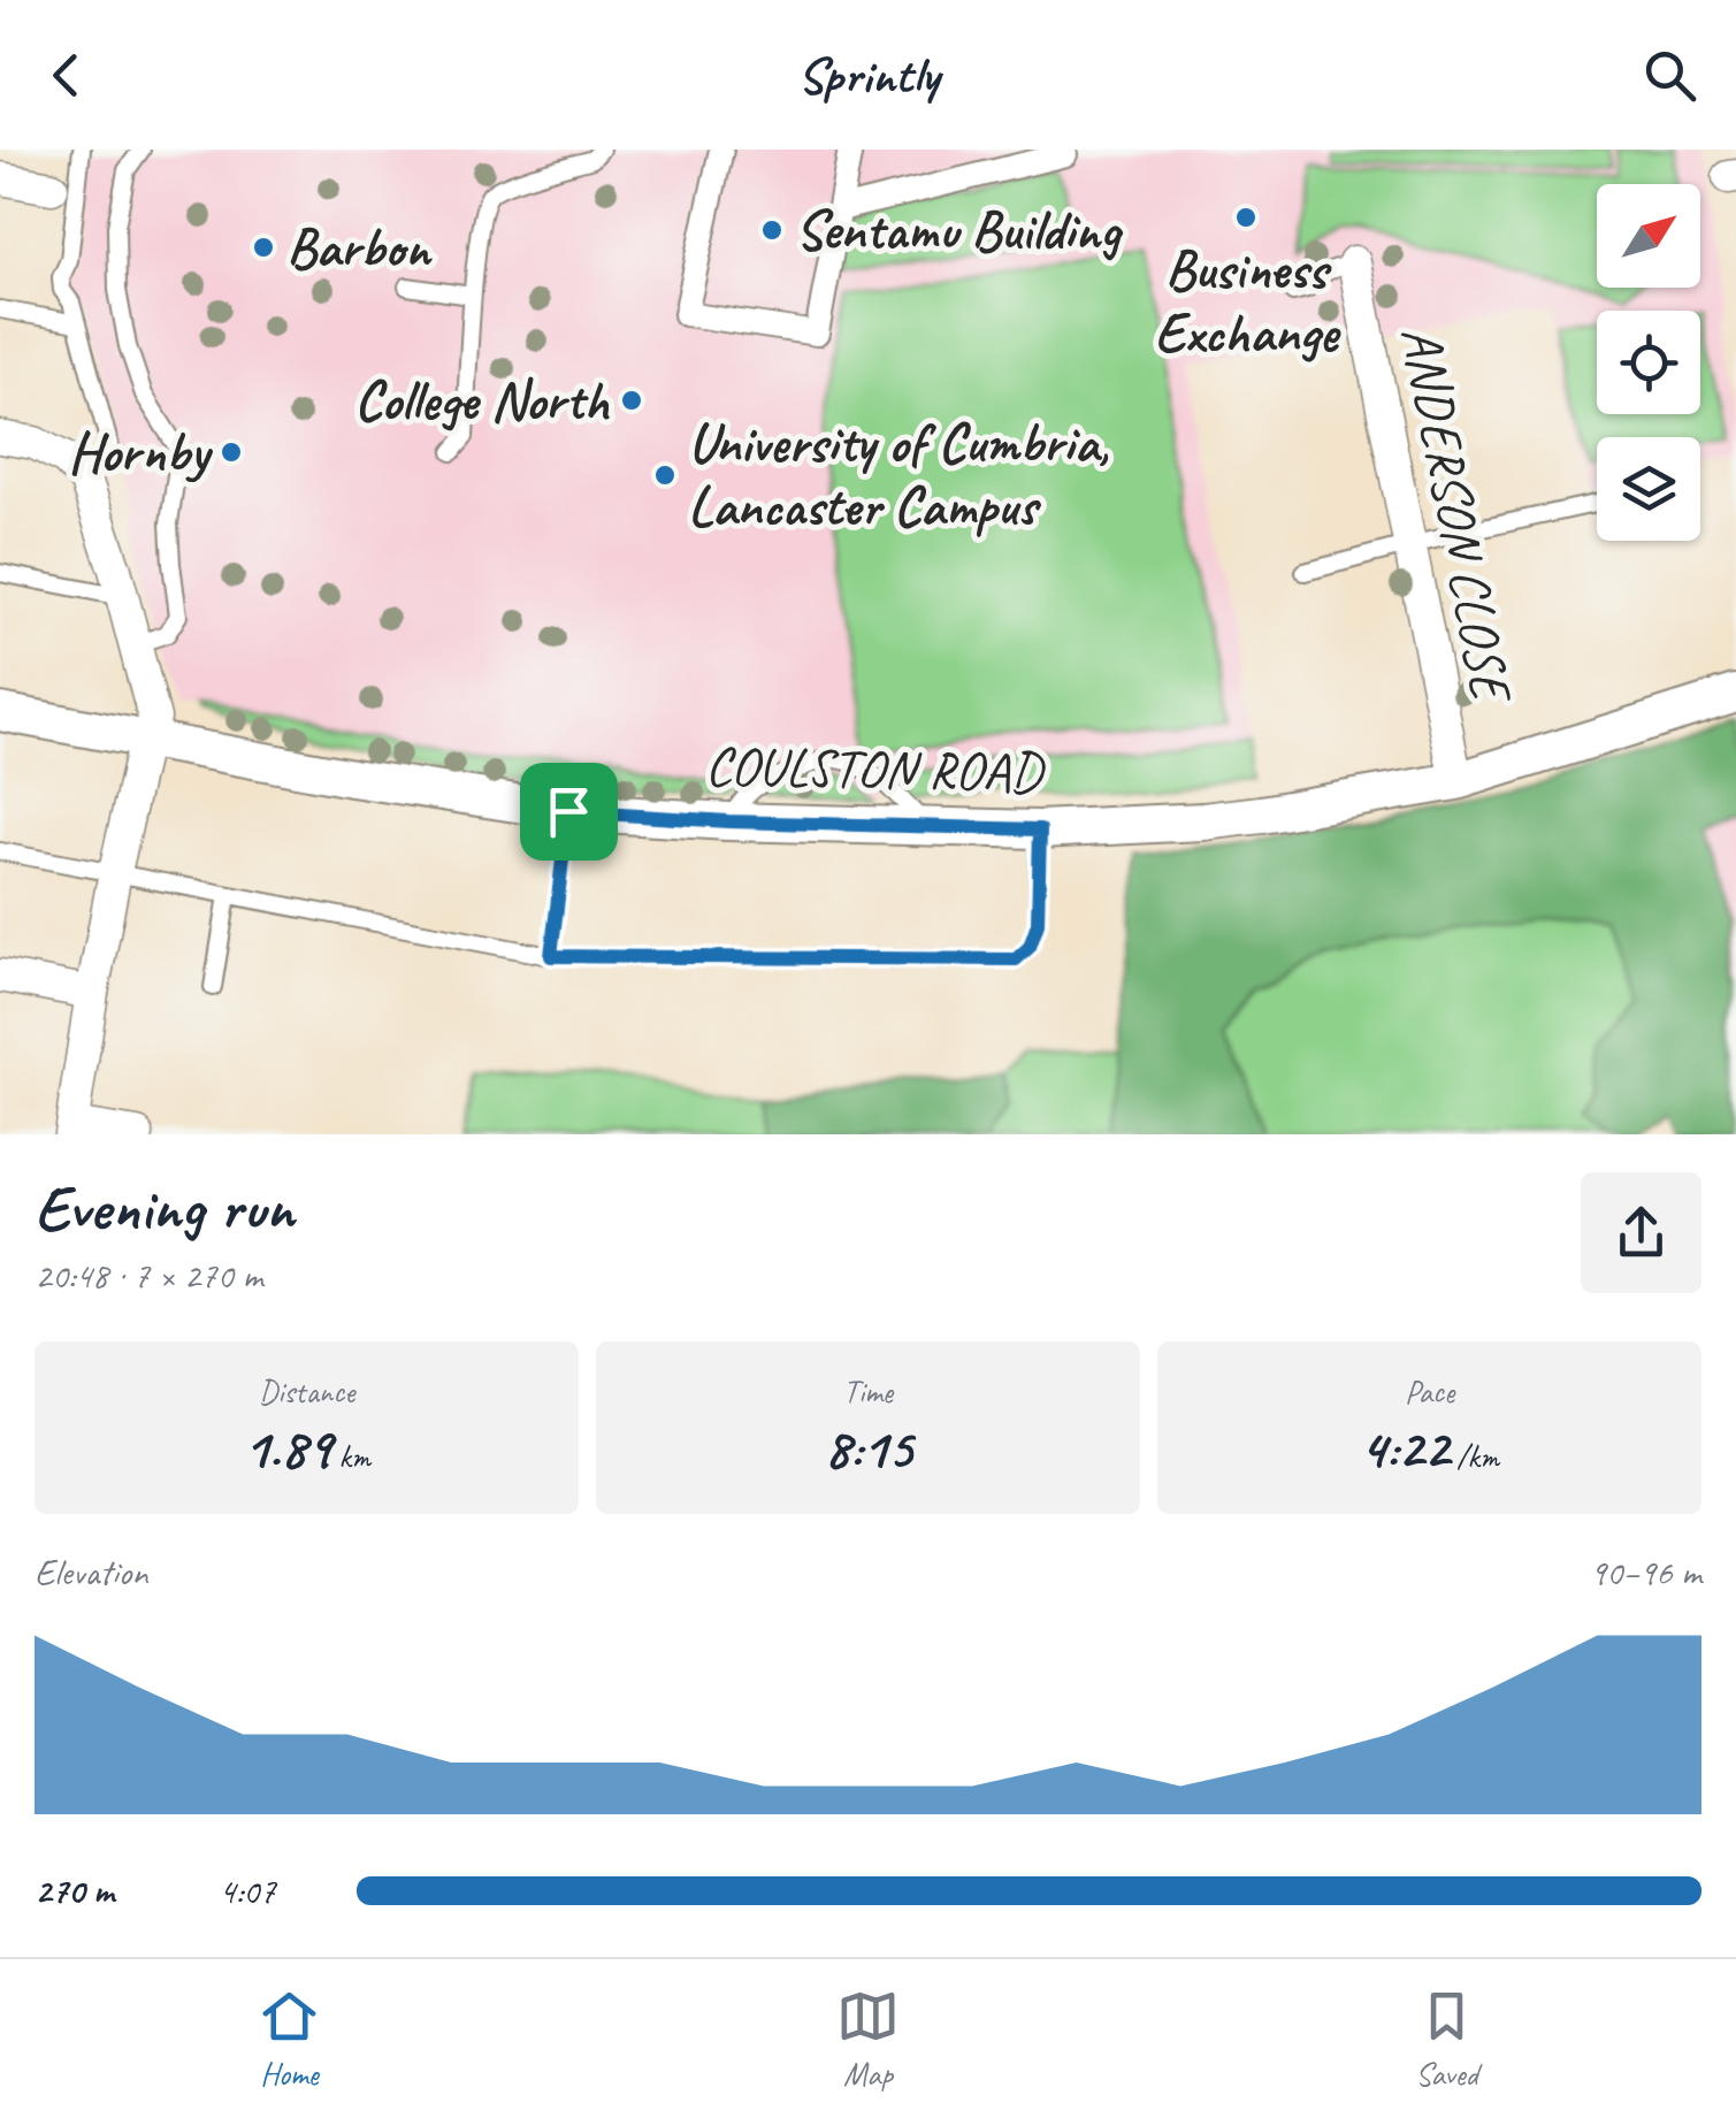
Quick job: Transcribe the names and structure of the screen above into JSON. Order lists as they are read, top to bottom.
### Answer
{
  "streets": {
    "street": ["ANDERSON CLOSE", "COULSTON ROAD"]
  },
  "crossings": [
    ["ANDERSON CLOSE", "COULSTON ROAD"]
  ],
  "places": [
    "Business Exchange",
    "Sentamu Building",
    "Barbon",
    "College North",
    "Hornby",
    "University of Cumbria, Lancaster Campus"
  ],
  "north": "top right",
  "page": {
    "header": "Sprintly",
    "heading": ["Evening run", "20:48 · 7 × 270 m"],
    "stats": [
      ["Distance", "1.89 km"],
      ["Time", "8:15"],
      ["Pace", "4:22 /km"]
    ],
    "chart": ["Elevation", "90–96 m"],
    "list": [
      {
        "name": "270 m",
        "note": "4:07"
      }
    ],
    "tabs": ["Home", "Map", "Saved"]
  }
}
